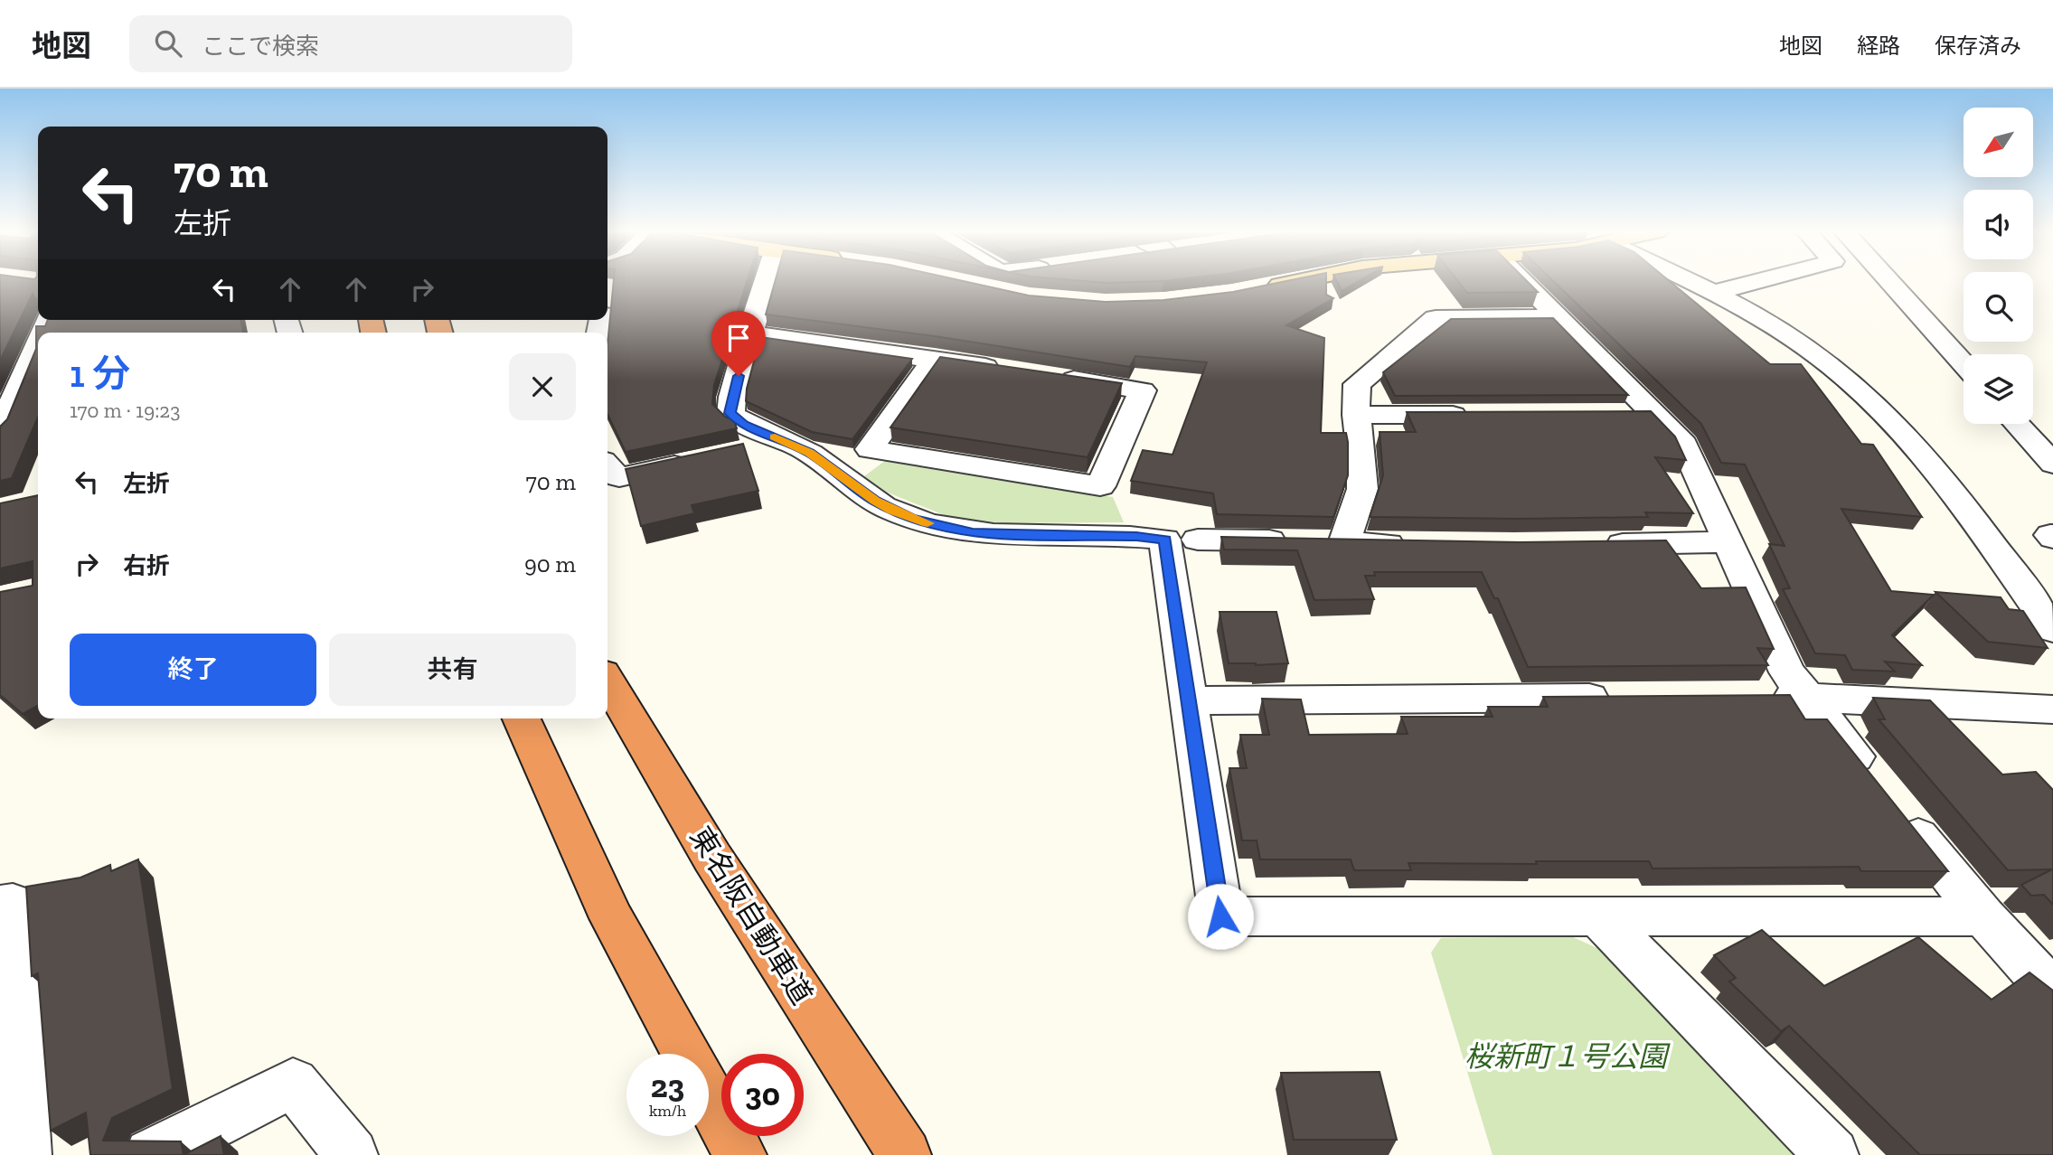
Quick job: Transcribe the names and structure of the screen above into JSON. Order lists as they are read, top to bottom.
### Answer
{
  "streets": {
    "highway": ["東名阪自動車道"]
  },
  "parks": ["桜新町１号公園"],
  "north": "bottom left",
  "page": {
    "header": "地図",
    "search": "ここで検索",
    "nav": ["地図", "経路", "保存済み"],
    "turn": ["70 m", "左折"],
    "heading": ["1 分", "170 m · 19:23"],
    "list": [
      {
        "name": "左折",
        "value": "70 m"
      },
      {
        "name": "右折",
        "value": "90 m"
      }
    ],
    "buttons": ["終了", "共有"],
    "speed": "23 km/h",
    "limit": "30"
  }
}
